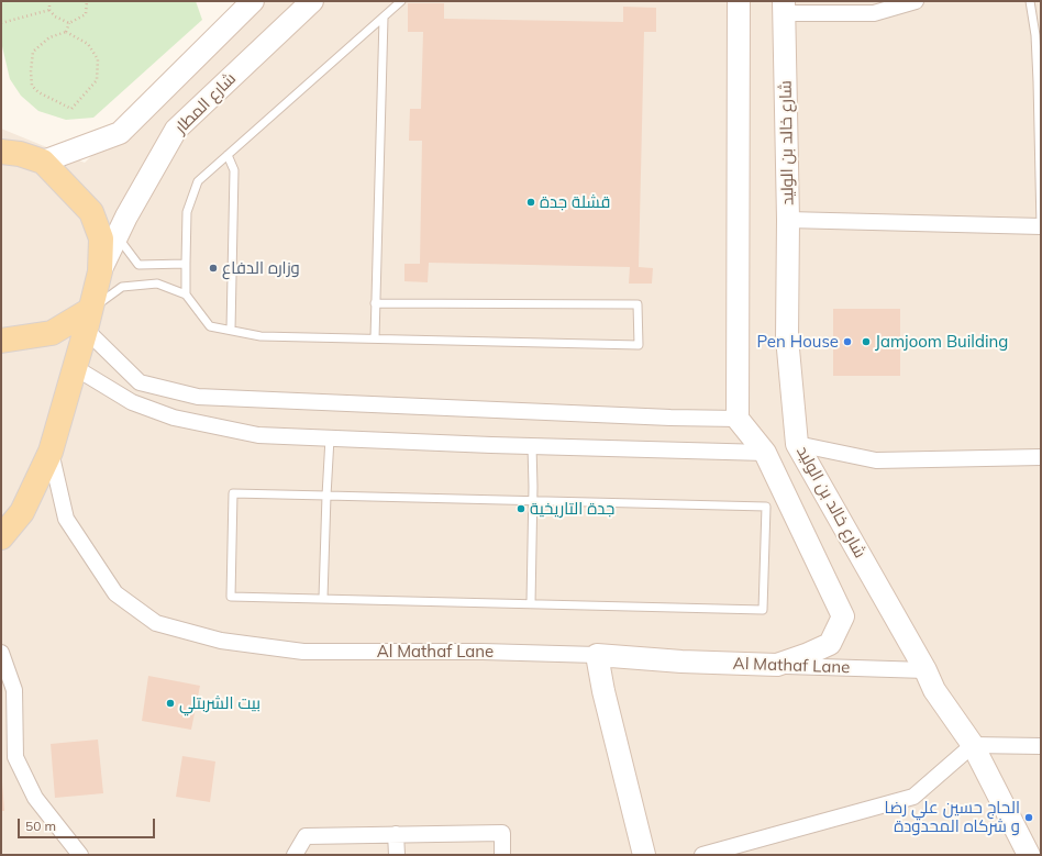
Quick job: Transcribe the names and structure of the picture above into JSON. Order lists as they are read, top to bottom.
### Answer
{
  "streets": {
    "main road": ["شارع المطار", "شارع خالد بن الوليد", "Al Mathaf Lane"]
  },
  "crossings": [
    ["شارع خالد بن الوليد", "Al Mathaf Lane"]
  ],
  "places": [
    "قشلة جدة",
    "وزاره الدفاع",
    "Pen House",
    "Jamjoom Building",
    "جدة التاريخية",
    "بيت الشربتلي",
    "الحاج حسين علي رضا و شركاه المحدودة"
  ],
  "scale_bar": "50 m"
}
